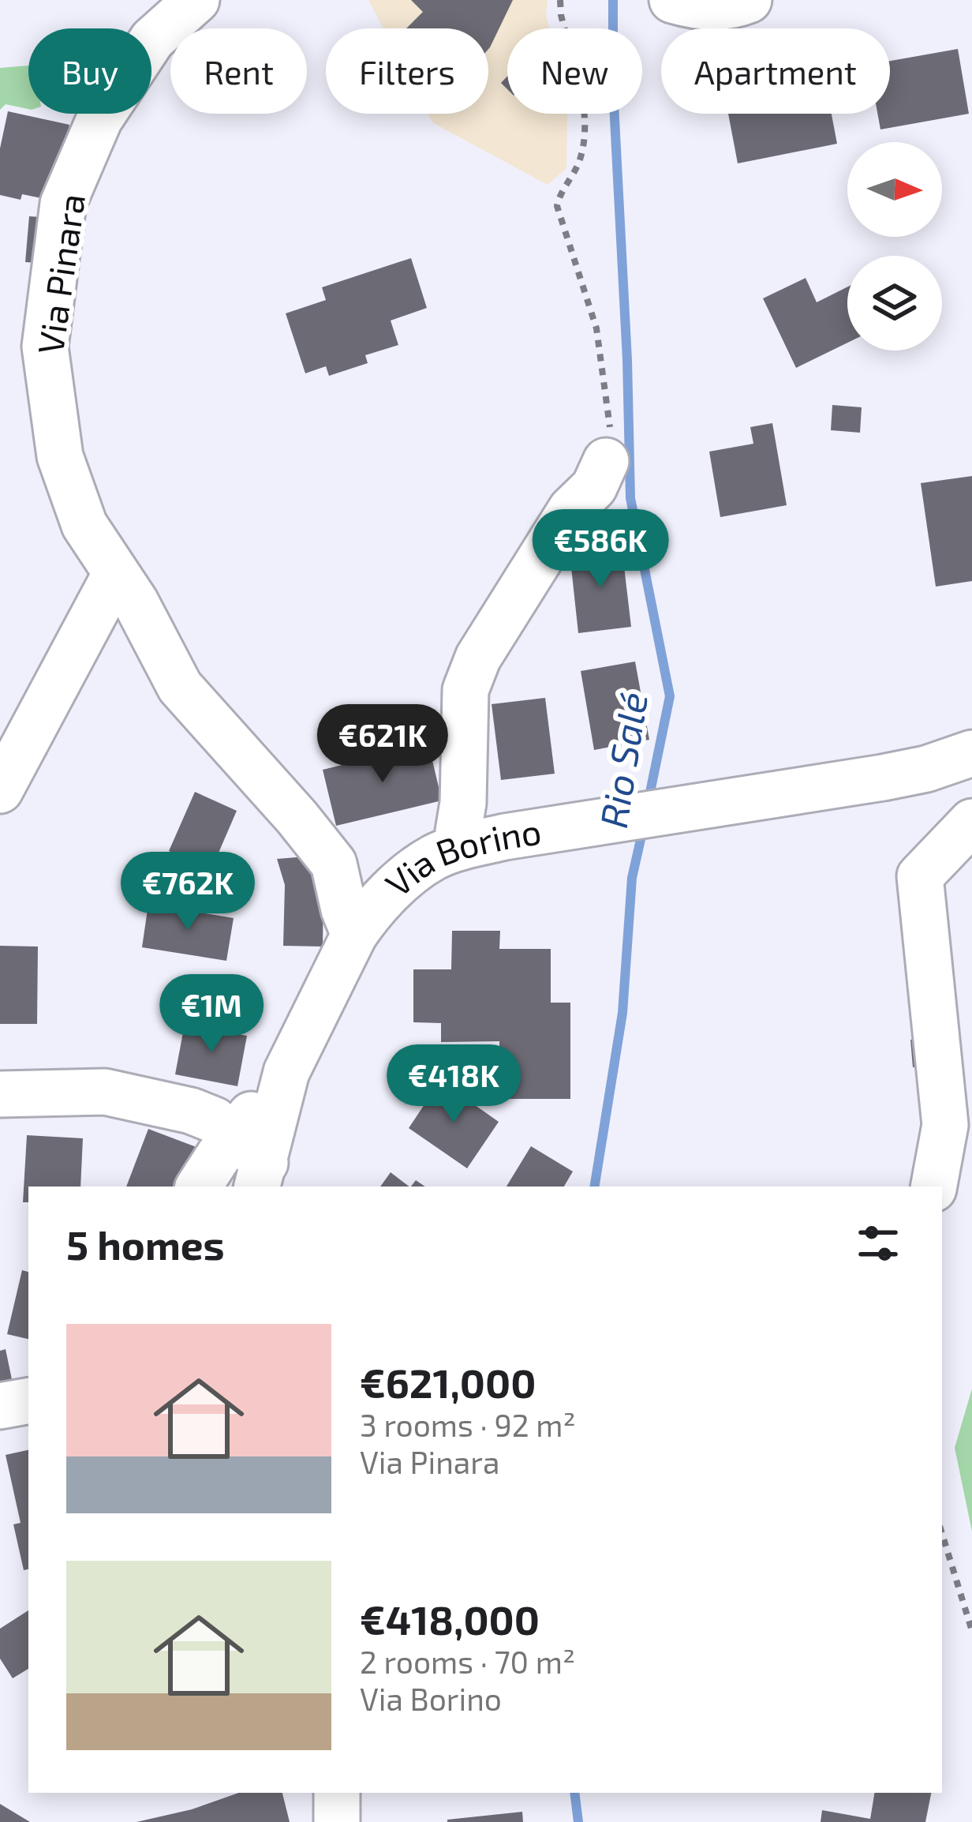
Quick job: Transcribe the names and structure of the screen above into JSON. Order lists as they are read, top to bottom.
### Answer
{
  "streets": {
    "street": ["Via Pinara", "Via Borino"]
  },
  "crossings": [
    ["Via Pinara", "Via Borino"]
  ],
  "water": ["Rio Salé"],
  "north": "right",
  "page": {
    "chip": [
      "Buy",
      "Rent",
      "Filters",
      "New",
      "Apartment"
    ],
    "price": [
      "€586K",
      "€621K",
      "€762K",
      "€1M",
      "€418K"
    ],
    "heading": "5 homes",
    "list": [
      {
        "name": "€621,000",
        "note": "3 rooms · 92 m² · Via Pinara"
      },
      {
        "name": "€418,000",
        "note": "2 rooms · 70 m² · Via Borino"
      }
    ]
  }
}
